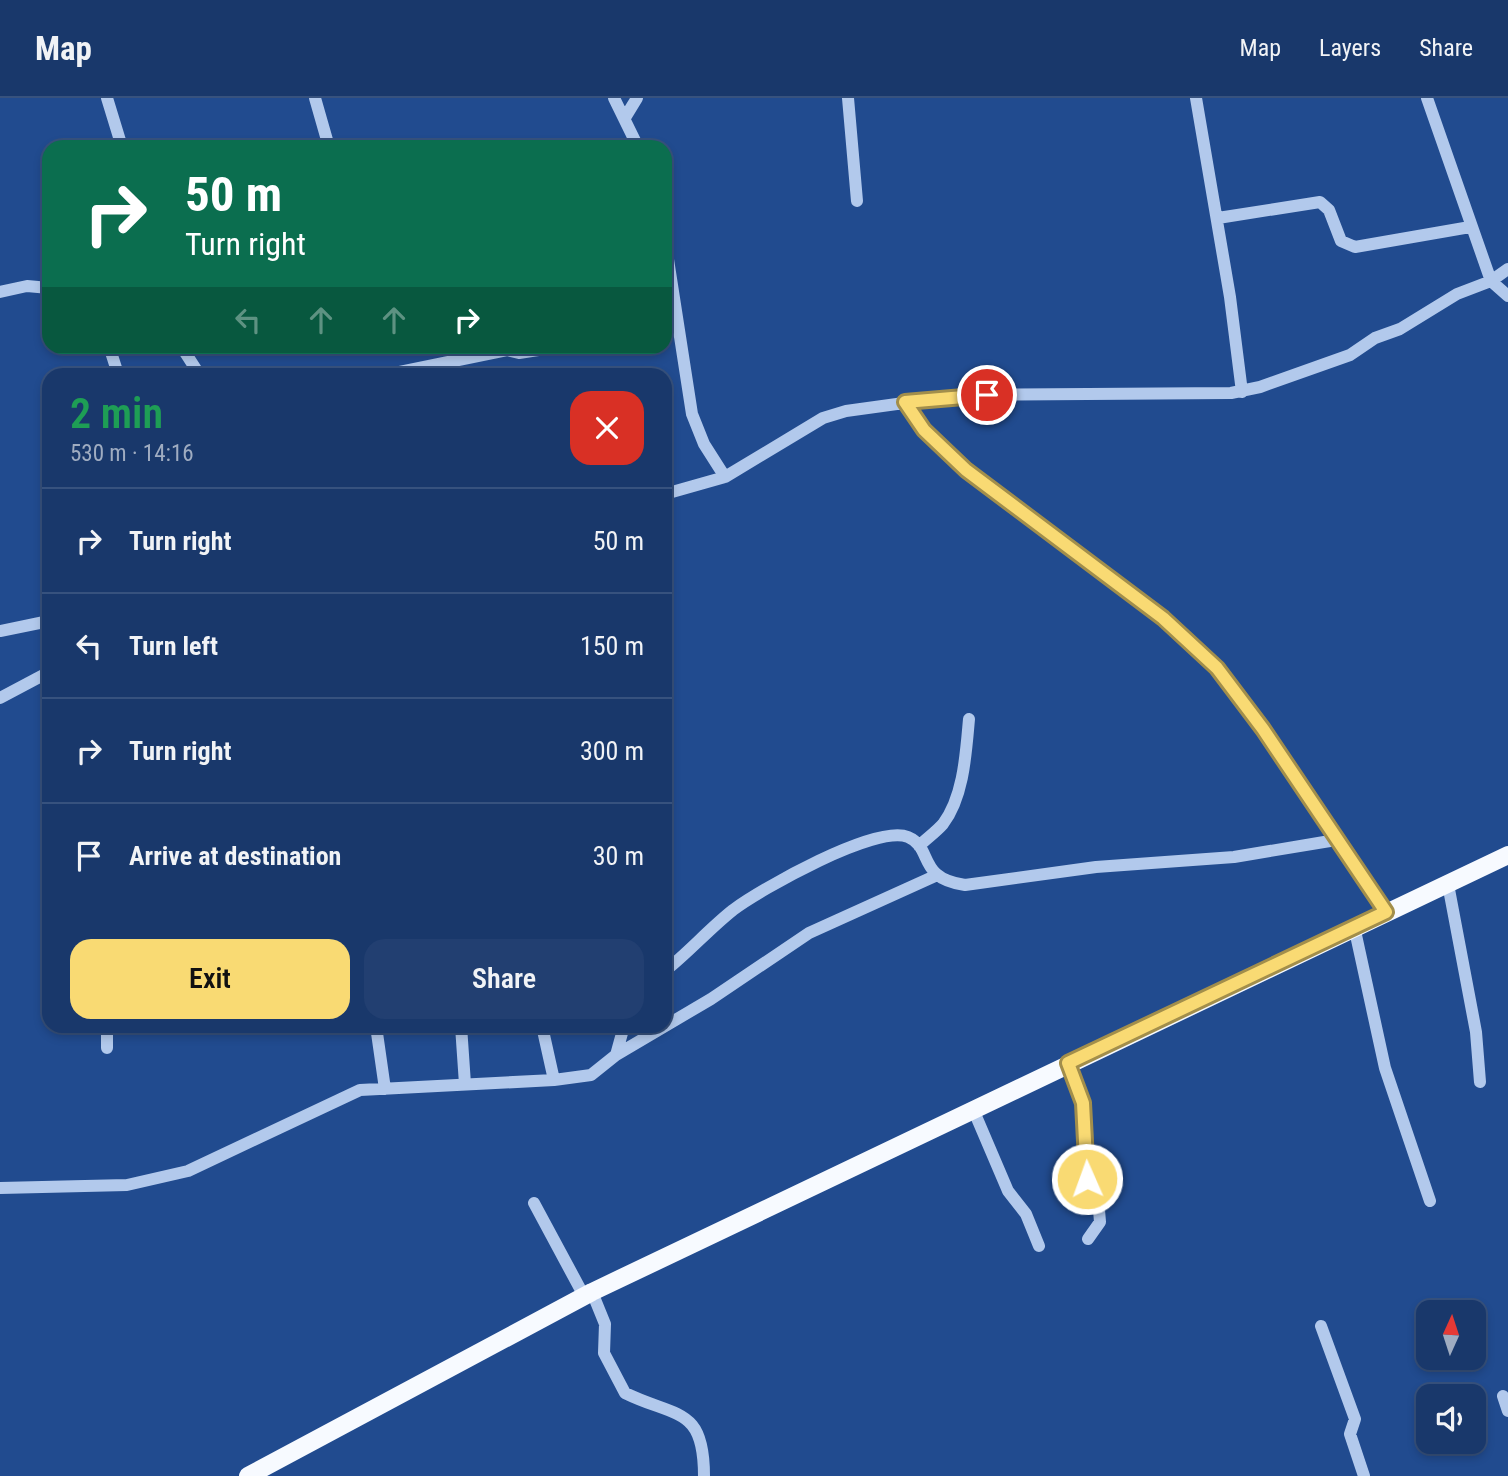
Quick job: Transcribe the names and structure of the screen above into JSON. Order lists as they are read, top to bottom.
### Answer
{
  "north": "top",
  "page": {
    "header": "Map",
    "nav": ["Map", "Layers", "Share"],
    "turn": ["50 m", "Turn right"],
    "heading": ["2 min", "530 m · 14:16"],
    "list": [
      {
        "name": "Turn right",
        "value": "50 m"
      },
      {
        "name": "Turn left",
        "value": "150 m"
      },
      {
        "name": "Turn right",
        "value": "300 m"
      },
      {
        "name": "Arrive at destination",
        "value": "30 m"
      }
    ],
    "buttons": ["Exit", "Share"]
  }
}
